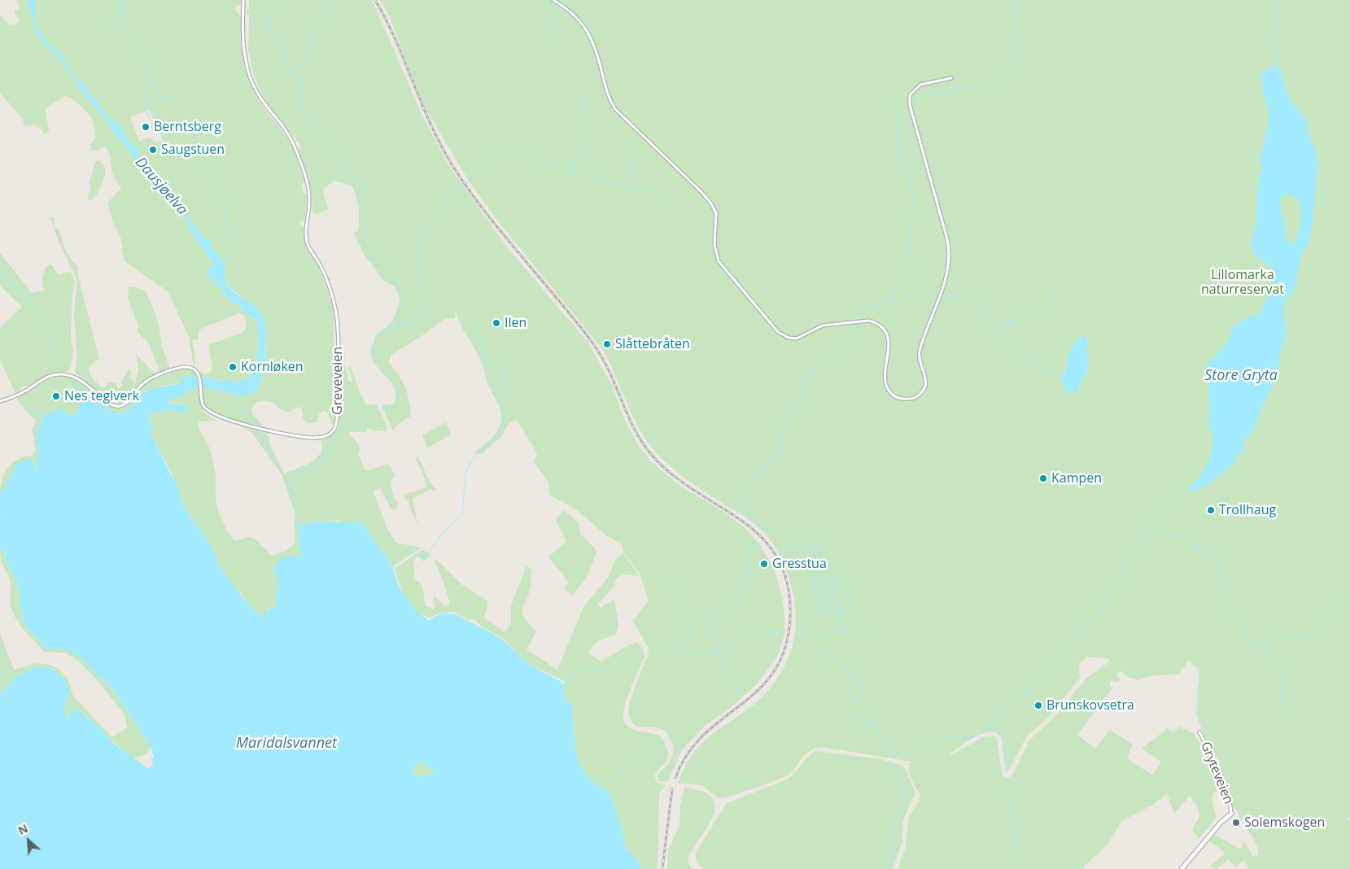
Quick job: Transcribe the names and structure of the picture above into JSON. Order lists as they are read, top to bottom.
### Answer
{
  "streets": {
    "street": ["Greveveien", "Gryteveien"]
  },
  "water": ["Dausjøelva", "Store Gryta", "Maridalsvannet"],
  "parks": ["Lillomarka naturreservat"],
  "places": [
    "Berntsberg",
    "Saugstuen",
    "Ilen",
    "Slåttebråten",
    "Kornløken",
    "Nes teglverk",
    "Kampen",
    "Trollhaug",
    "Gresstua",
    "Brunskovsetra",
    "Solemskogen"
  ],
  "north": "top left"
}
